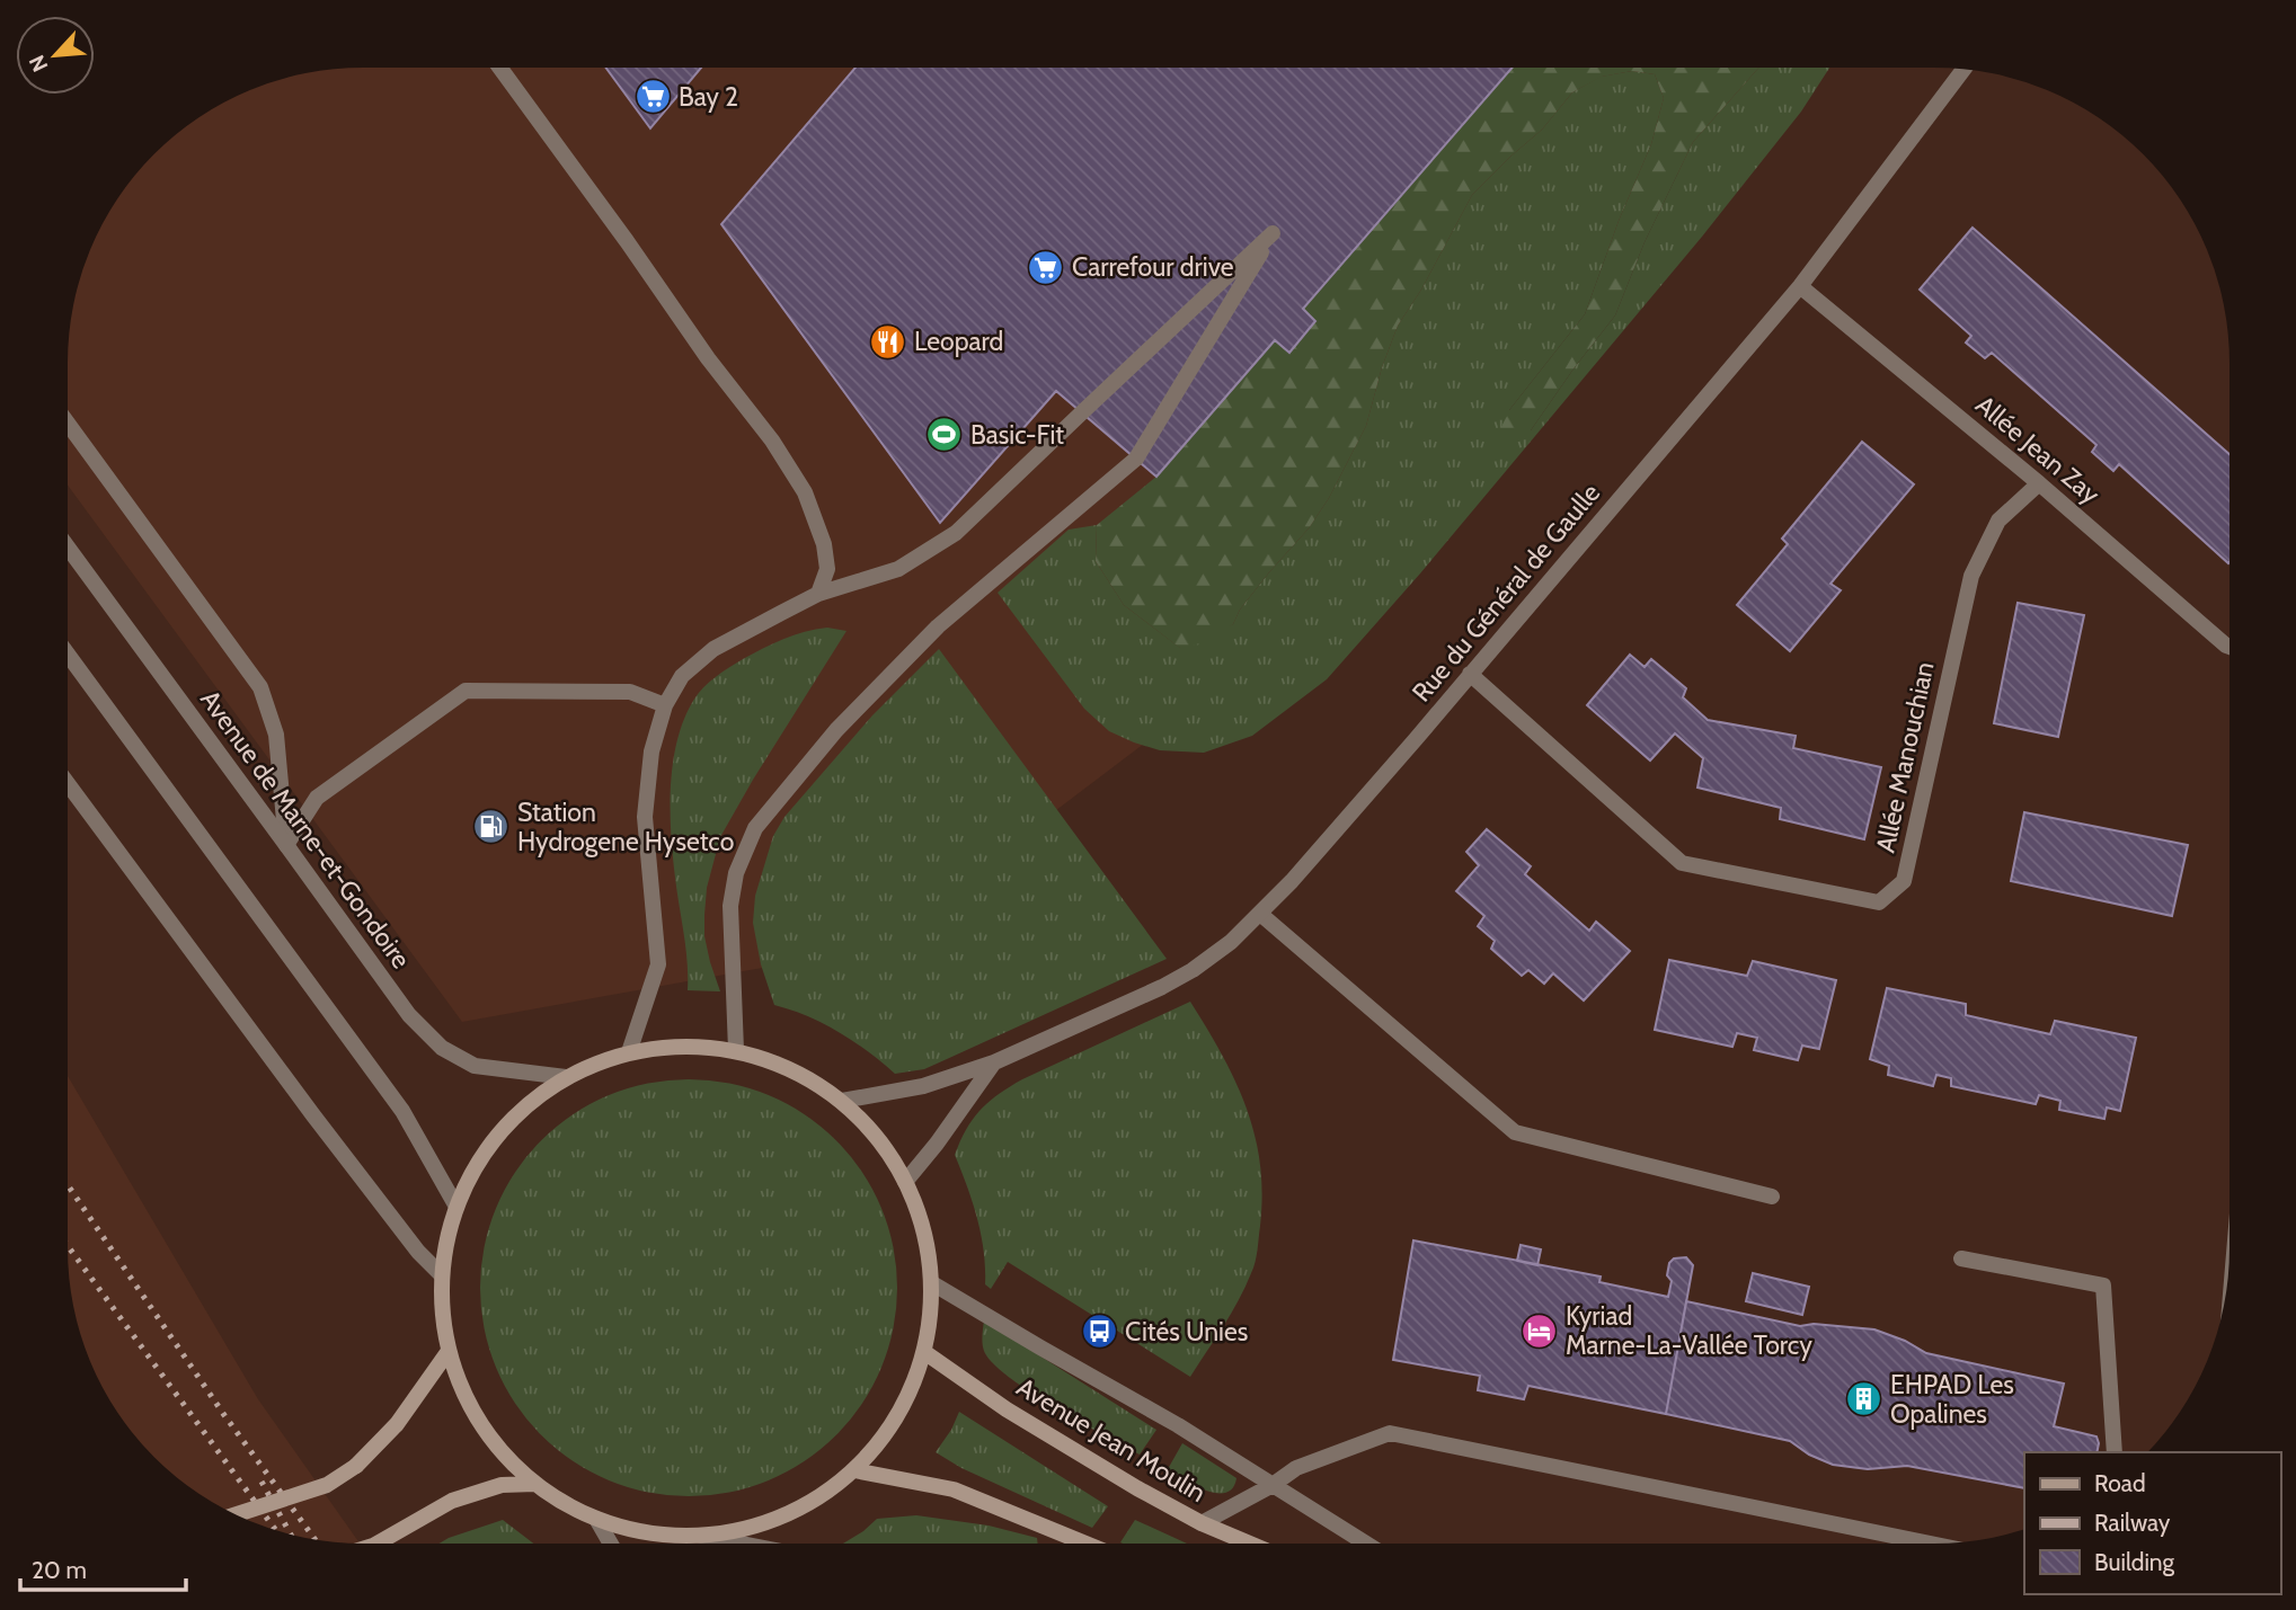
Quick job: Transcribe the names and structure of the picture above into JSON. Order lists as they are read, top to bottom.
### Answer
{
  "streets": {
    "street": [
      "Allée Jean Zay",
      "Rue du Général de Gaulle",
      "Allée Manouchian",
      "Avenue de Marne-et-Gondoire",
      "Avenue Jean Moulin"
    ]
  },
  "crossings": [
    ["Allée Jean Zay", "Rue du Général de Gaulle"],
    ["Allée Jean Zay", "Allée Manouchian"],
    ["Rue du Général de Gaulle", "Allée Manouchian"]
  ],
  "places": {
    "supermarket": ["Bay 2", "Carrefour drive"],
    "restaurant": ["Leopard"],
    "sports": ["Basic-Fit"],
    "fuel station": ["Station Hydrogene Hysetco"],
    "hotel": ["Kyriad Marne-La-Vallée Torcy"],
    "bus stop": ["Cités Unies"],
    "building": ["EHPAD Les Opalines"]
  },
  "legend": ["Road", "Railway", "Building"],
  "scale_bar": "20 m",
  "north": "bottom left"
}
